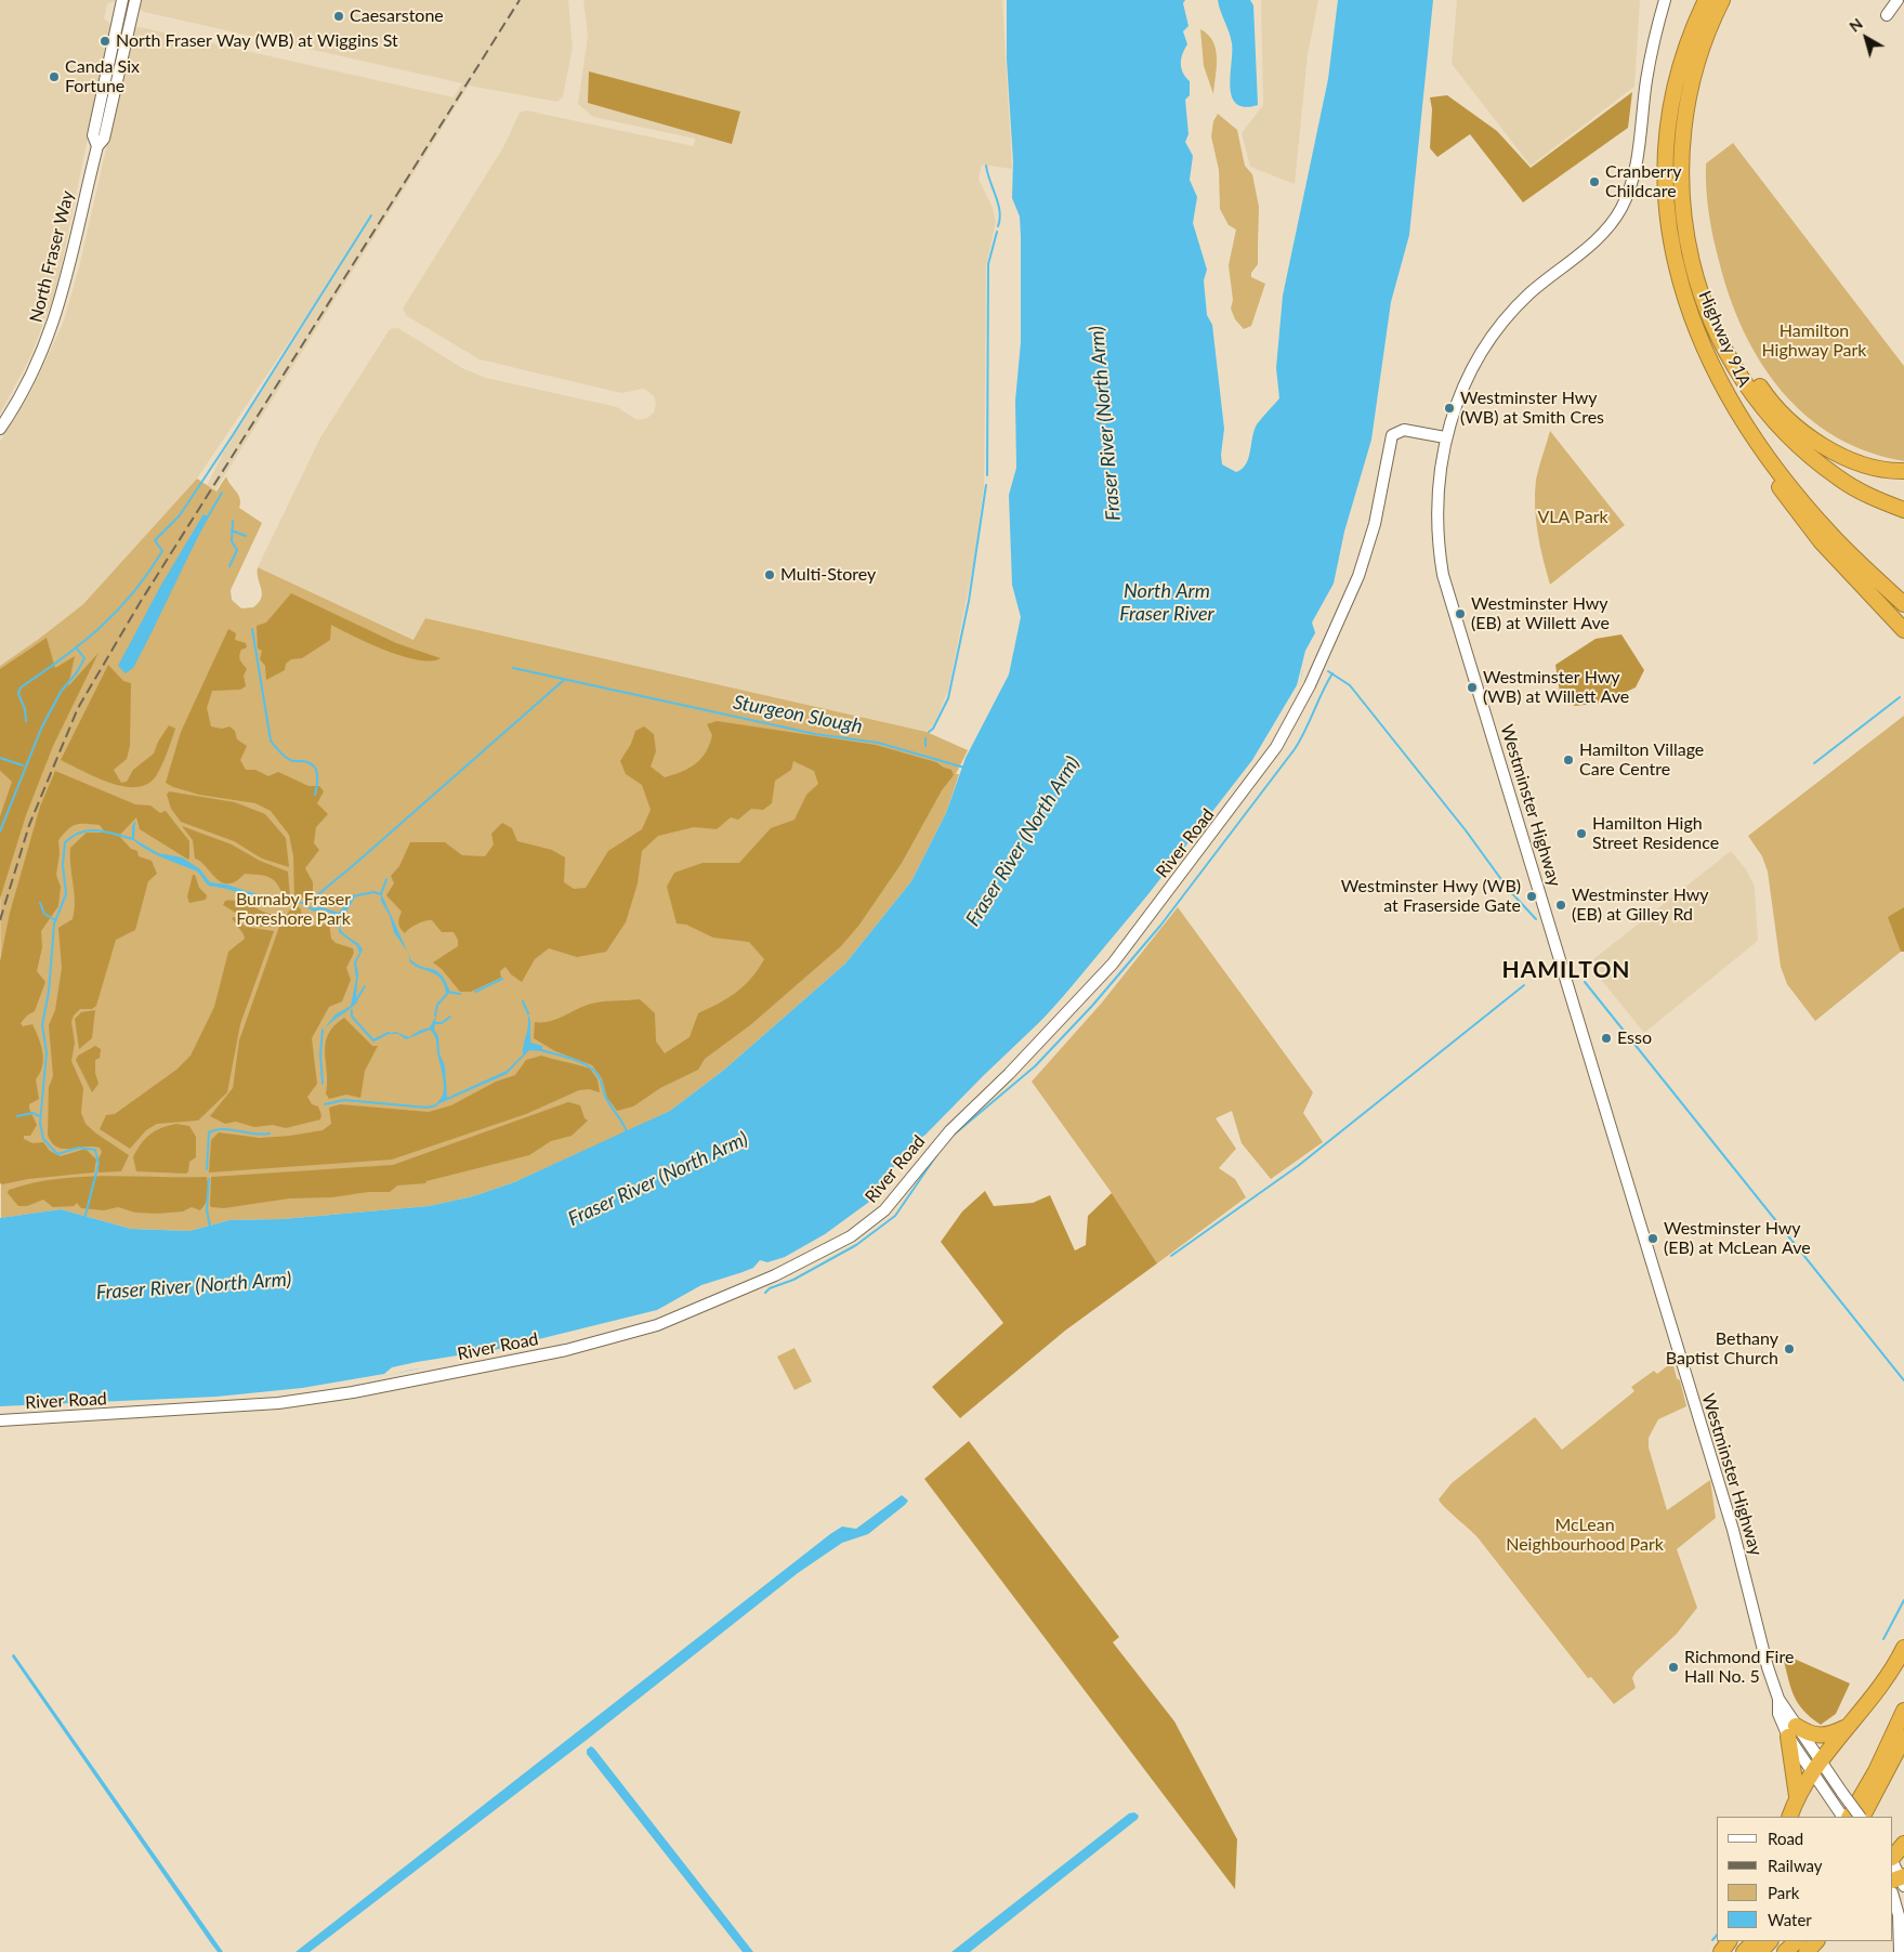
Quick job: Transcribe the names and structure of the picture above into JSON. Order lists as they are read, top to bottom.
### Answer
{
  "streets": {
    "highway": ["Highway 91A"],
    "street": ["North Fraser Way", "Westminster Highway", "River Road"]
  },
  "crossings": [
    ["Westminster Highway", "River Road"]
  ],
  "districts": ["HAMILTON"],
  "water": ["Fraser River (North Arm)", "North Arm Fraser River", "Sturgeon Slough"],
  "parks": [
    "Hamilton Highway Park",
    "VLA Park",
    "Burnaby Fraser Foreshore Park",
    "McLean Neighbourhood Park"
  ],
  "places": [
    "Caesarstone",
    "North Fraser Way (WB) at Wiggins St",
    "Canda Six Fortune",
    "Cranberry Childcare",
    "Westminster Hwy (WB) at Smith Cres",
    "Multi-Storey",
    "Westminster Hwy (EB) at Willett Ave",
    "Westminster Hwy (WB) at Willett Ave",
    "Hamilton Village Care Centre",
    "Hamilton High Street Residence",
    "Westminster Hwy (WB) at Fraserside Gate",
    "Westminster Hwy (EB) at Gilley Rd",
    "Esso",
    "Westminster Hwy (EB) at McLean Ave",
    "Bethany Baptist Church",
    "Richmond Fire Hall No. 5"
  ],
  "legend": [
    "Road",
    "Railway",
    "Park",
    "Water"
  ],
  "north": "top left"
}
